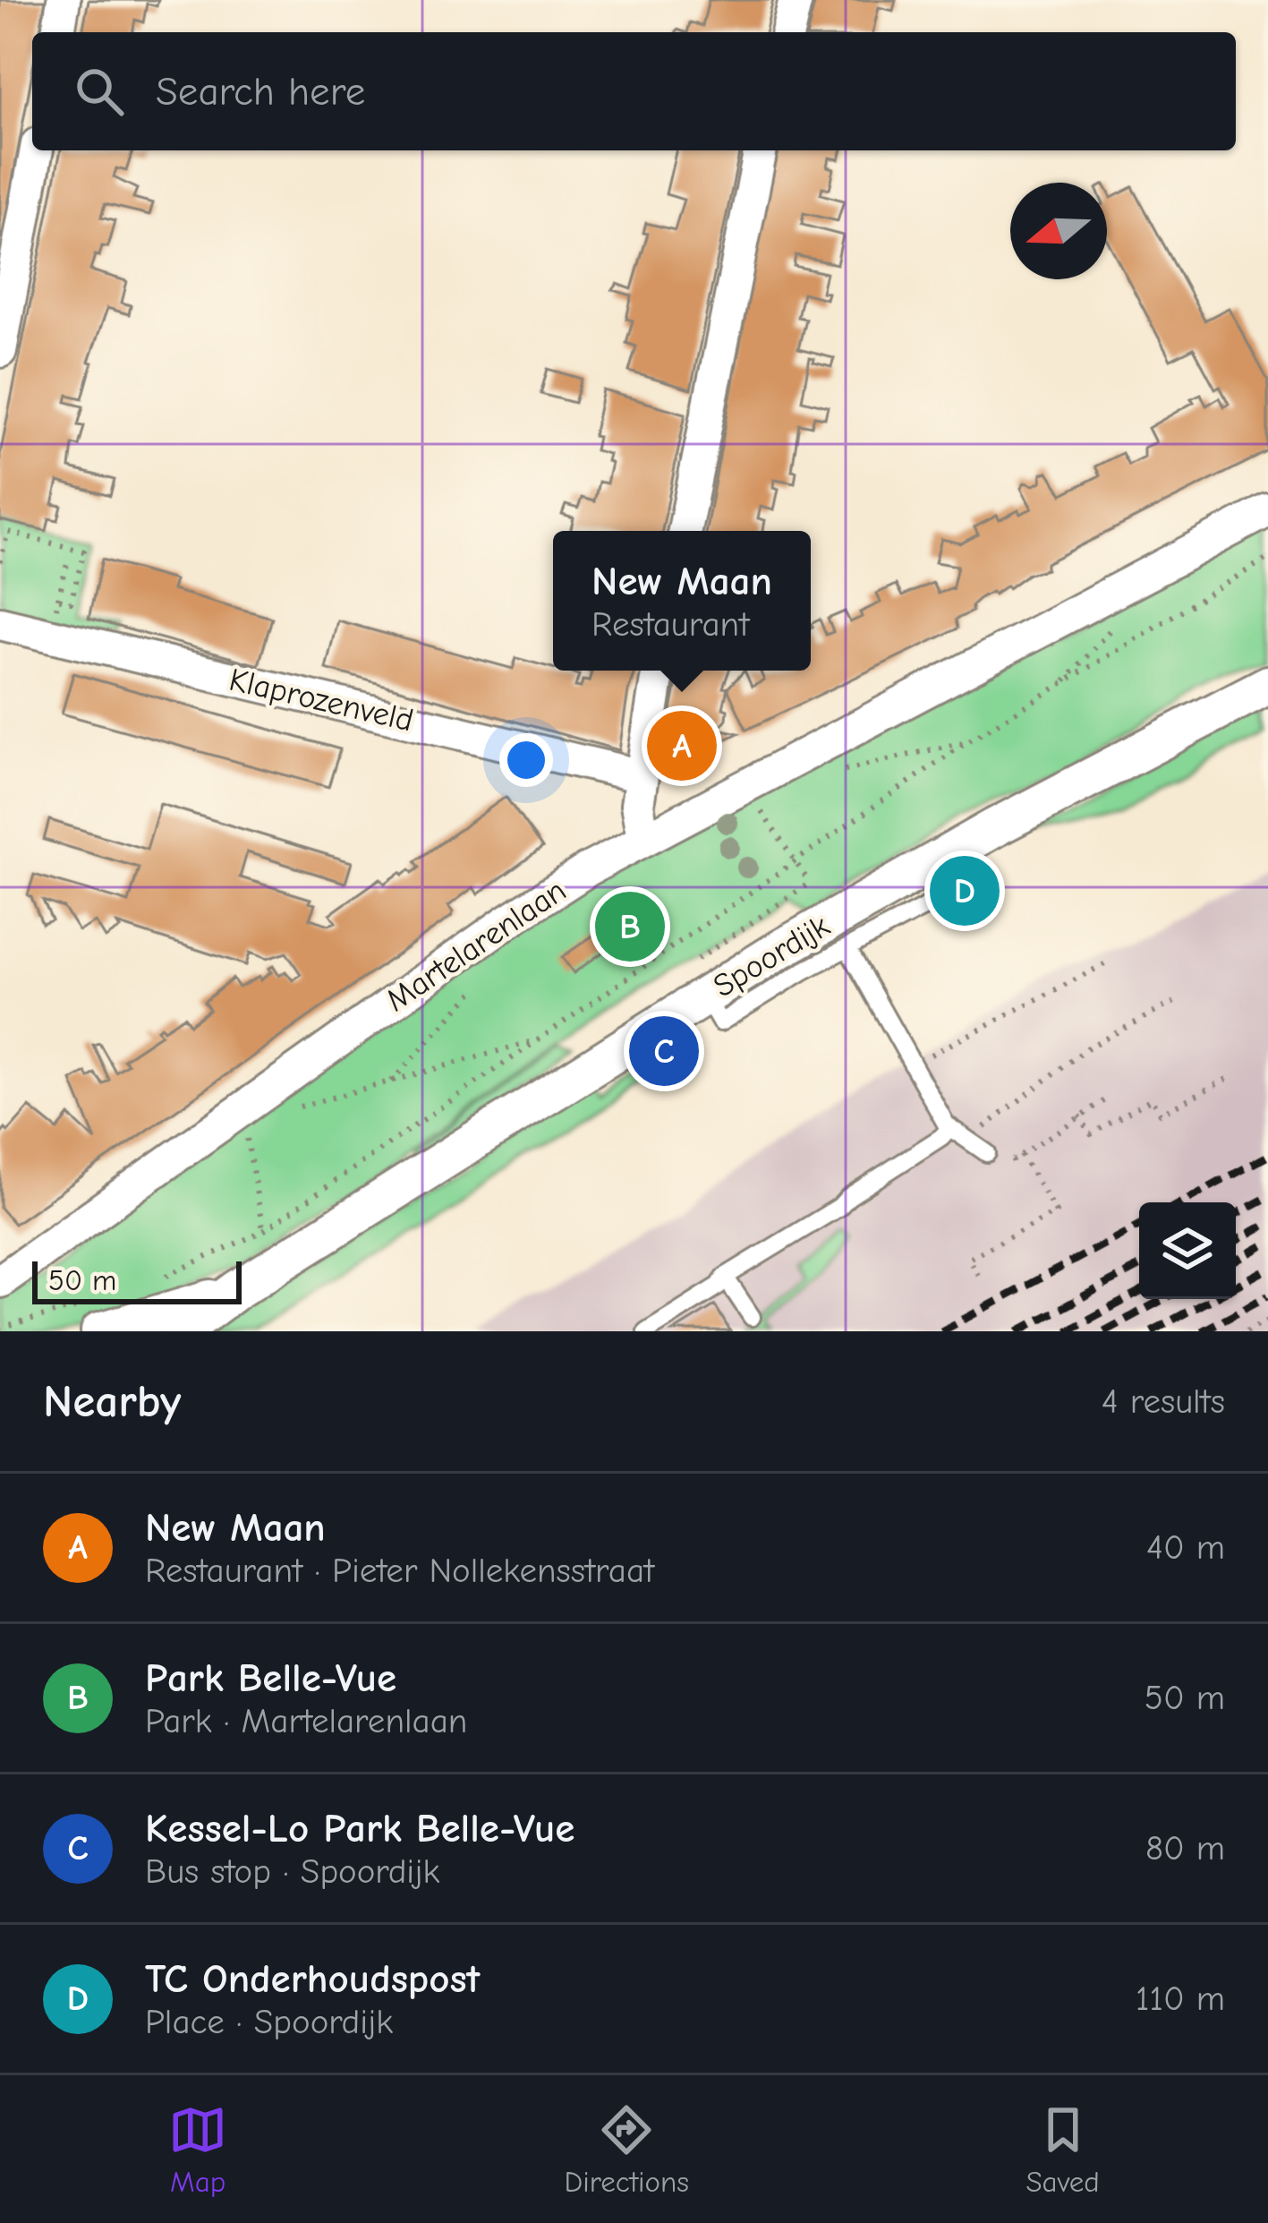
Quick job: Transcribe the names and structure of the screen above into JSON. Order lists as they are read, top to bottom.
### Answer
{
  "streets": {
    "street": ["Klaprozenveld", "Martelarenlaan", "Spoordijk"]
  },
  "scale_bar": "50 m",
  "north": "left",
  "page": {
    "search": "Search here",
    "popup": ["New Maan", "Restaurant"],
    "pins": [
      "A",
      "D",
      "B",
      "C"
    ],
    "scale": "50 m",
    "heading": ["Nearby", "4 results"],
    "list": [
      {
        "mark": "A",
        "name": "New Maan",
        "note": "Restaurant · Pieter Nollekensstraat",
        "value": "40 m"
      },
      {
        "mark": "B",
        "name": "Park Belle-Vue",
        "note": "Park · Martelarenlaan",
        "value": "50 m"
      },
      {
        "mark": "C",
        "name": "Kessel-Lo Park Belle-Vue",
        "note": "Bus stop · Spoordijk",
        "value": "80 m"
      },
      {
        "mark": "D",
        "name": "TC Onderhoudspost",
        "note": "Place · Spoordijk",
        "value": "110 m"
      }
    ],
    "nav": ["Map", "Directions", "Saved"]
  }
}
